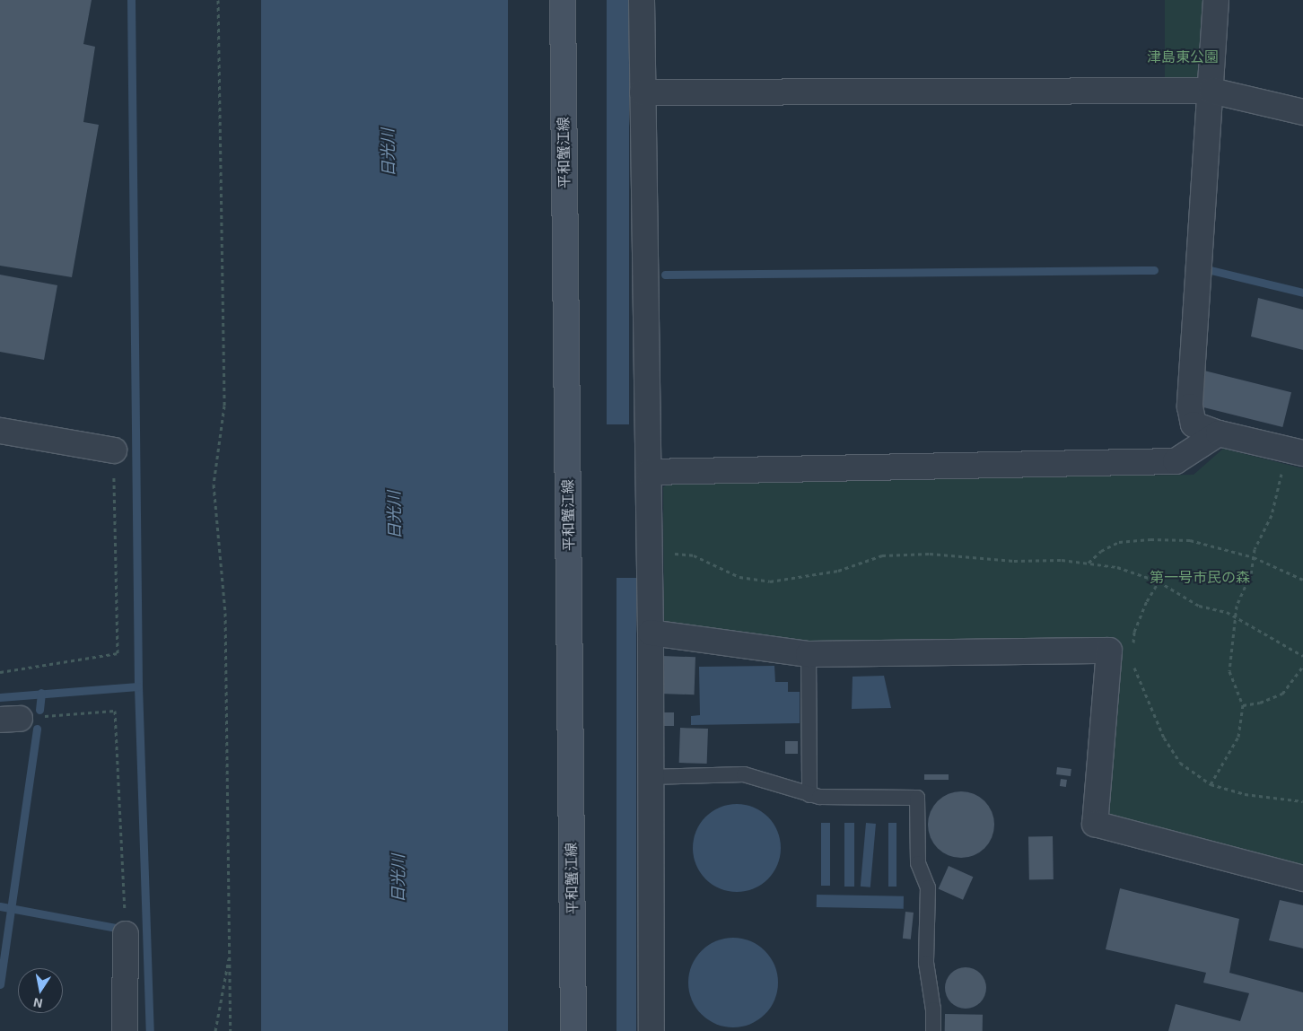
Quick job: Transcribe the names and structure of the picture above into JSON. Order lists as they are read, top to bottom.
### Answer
{
  "streets": {
    "main road": ["平和蟹江線"]
  },
  "water": ["日光川"],
  "parks": ["津島東公園", "第一号市民の森"],
  "north": "bottom"
}
